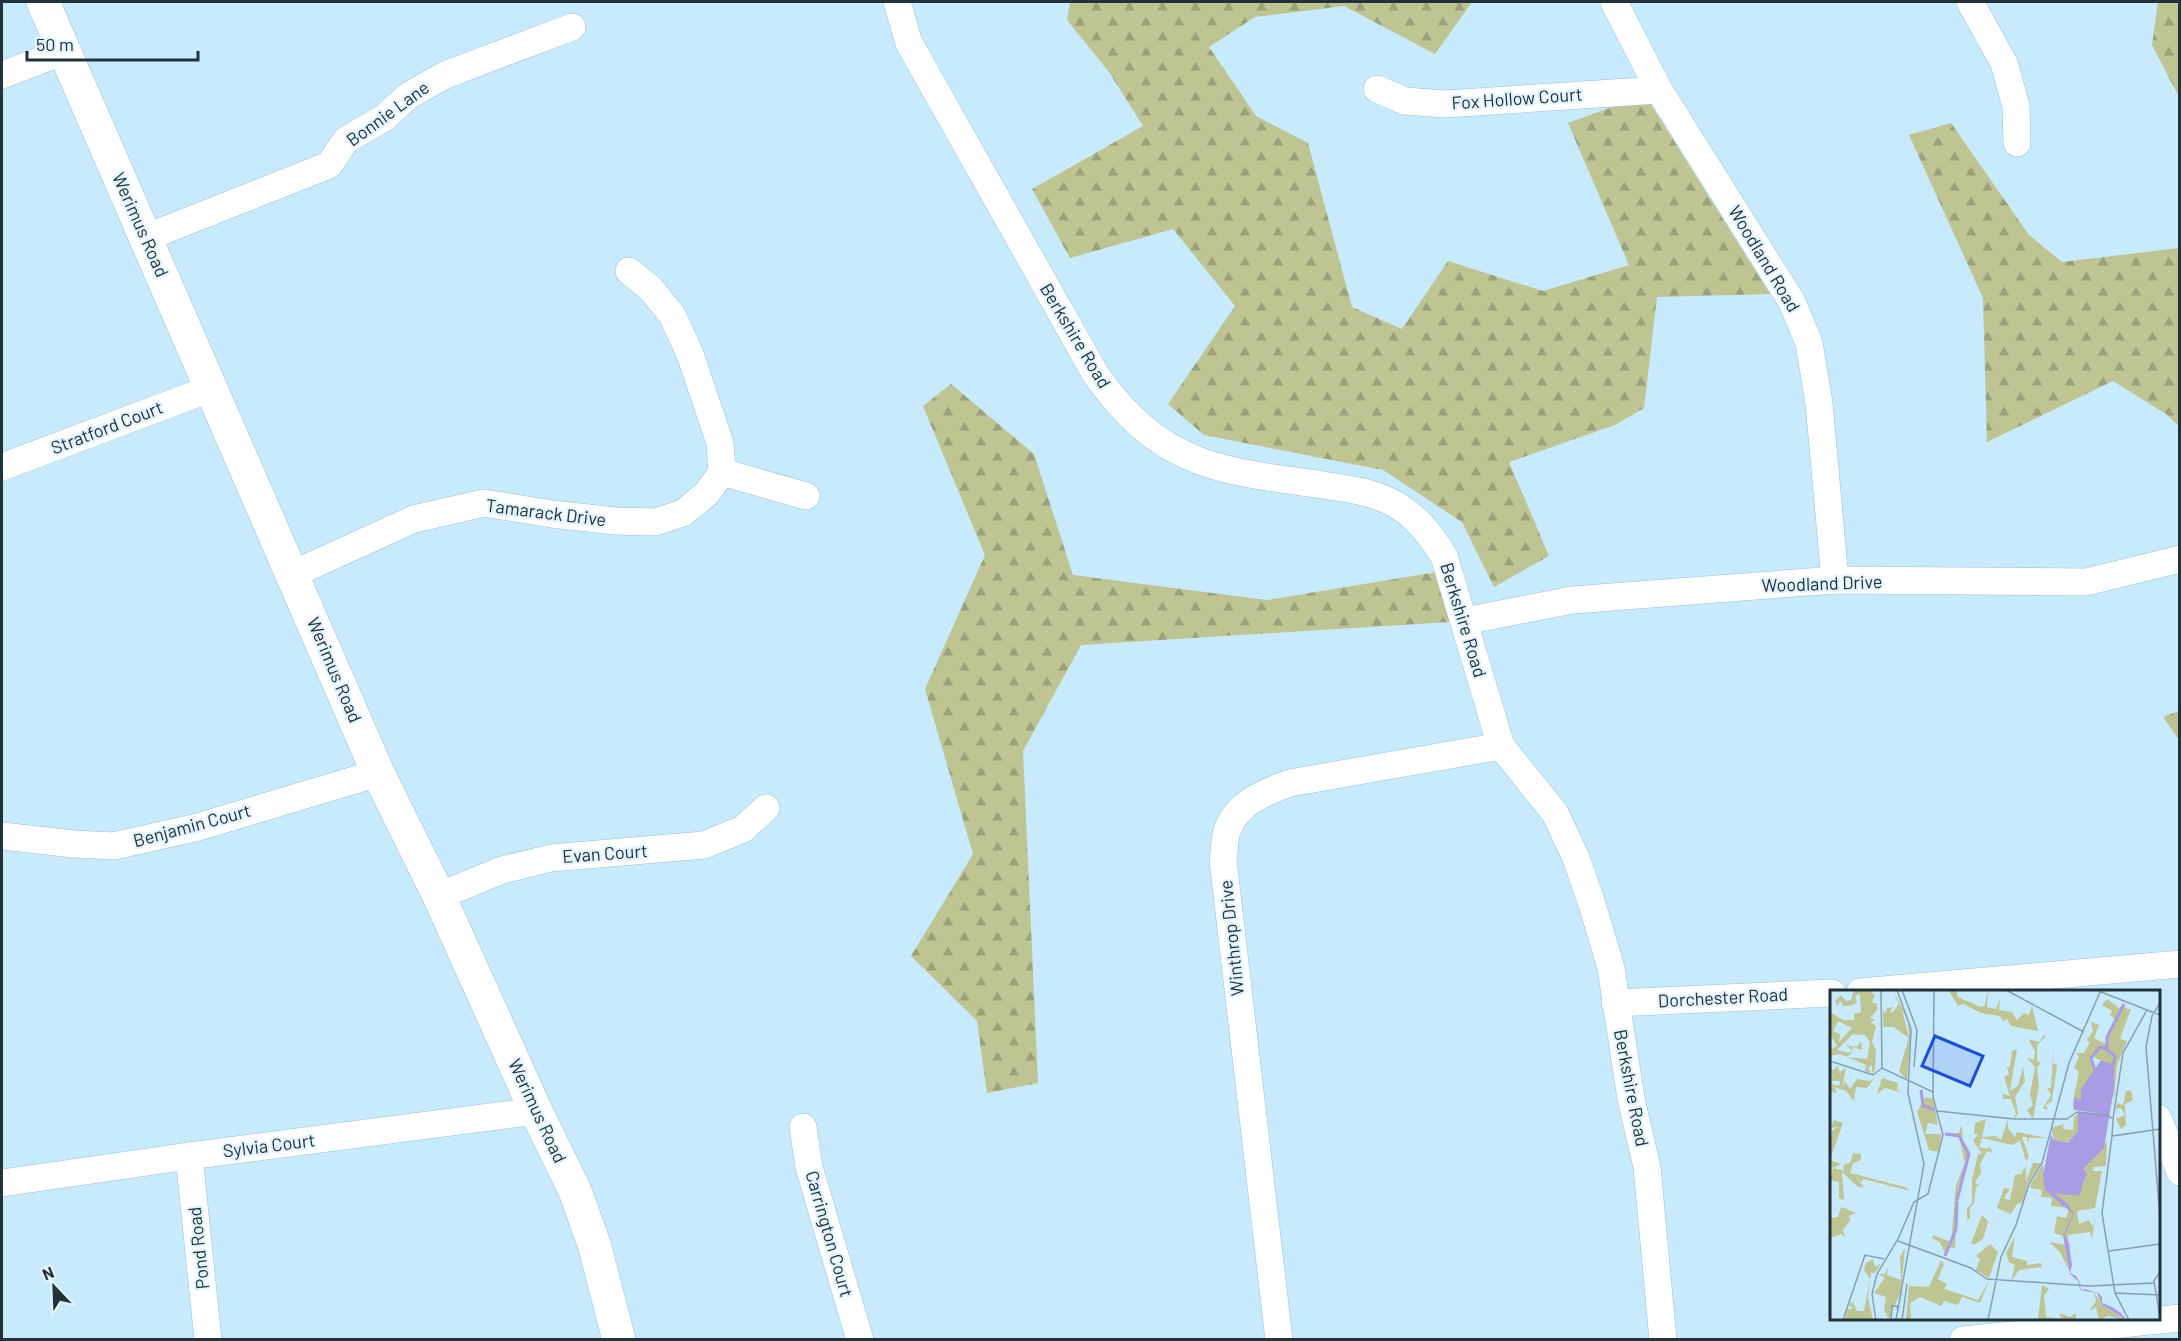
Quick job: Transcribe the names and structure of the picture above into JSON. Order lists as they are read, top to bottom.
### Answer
{
  "streets": {
    "main road": ["Werimus Road"],
    "street": [
      "Fox Hollow Court",
      "Bonnie Lane",
      "Woodland Road",
      "Berkshire Road",
      "Stratford Court",
      "Tamarack Drive",
      "Woodland Drive",
      "Benjamin Court",
      "Evan Court",
      "Winthrop Drive",
      "Dorchester Road",
      "Sylvia Court",
      "Carrington Court",
      "Pond Road"
    ]
  },
  "crossings": [
    ["Fox Hollow Court", "Woodland Road"],
    ["Bonnie Lane", "Werimus Road"],
    ["Werimus Road", "Stratford Court"],
    ["Werimus Road", "Tamarack Drive"],
    ["Werimus Road", "Benjamin Court"],
    ["Werimus Road", "Evan Court"],
    ["Werimus Road", "Sylvia Court"],
    ["Woodland Road", "Woodland Drive"],
    ["Berkshire Road", "Woodland Drive"],
    ["Berkshire Road", "Winthrop Drive"],
    ["Berkshire Road", "Dorchester Road"],
    ["Sylvia Court", "Pond Road"]
  ],
  "scale_bar": "50 m",
  "north": "top left"
}
